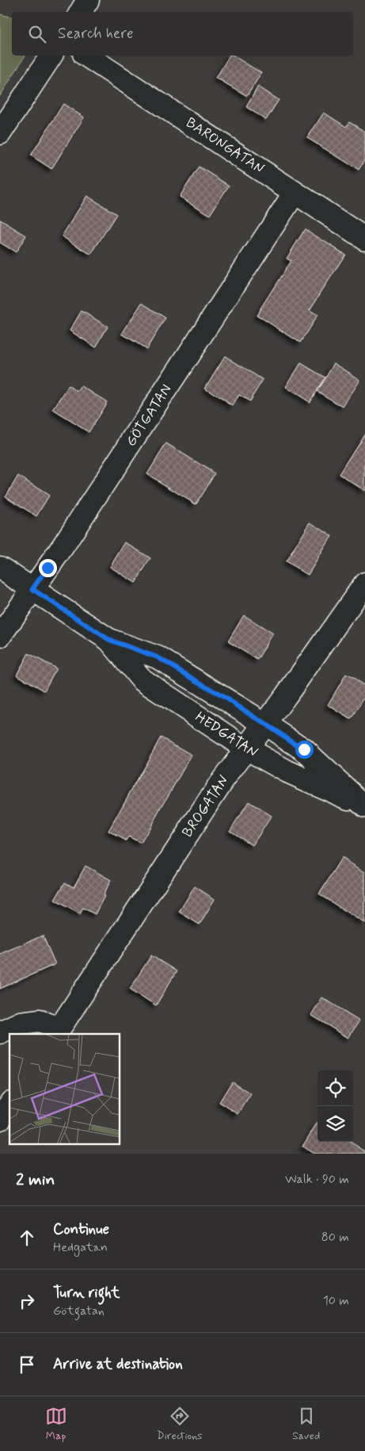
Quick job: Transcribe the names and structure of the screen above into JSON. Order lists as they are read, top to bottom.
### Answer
{
  "streets": {
    "street": [
      "BARONGATAN",
      "GÖTGATAN",
      "HEDGATAN",
      "BROGATAN"
    ]
  },
  "crossings": [
    ["BARONGATAN", "GÖTGATAN"],
    ["GÖTGATAN", "HEDGATAN"],
    ["HEDGATAN", "BROGATAN"]
  ],
  "page": {
    "search": "Search here",
    "heading": ["2 min", "Walk · 90 m"],
    "list": [
      ["Continue", "Hedgatan", "80 m"],
      ["Turn right", "Götgatan", "10 m"],
      "Arrive at destination"
    ],
    "nav": ["Map", "Directions", "Saved"]
  }
}
